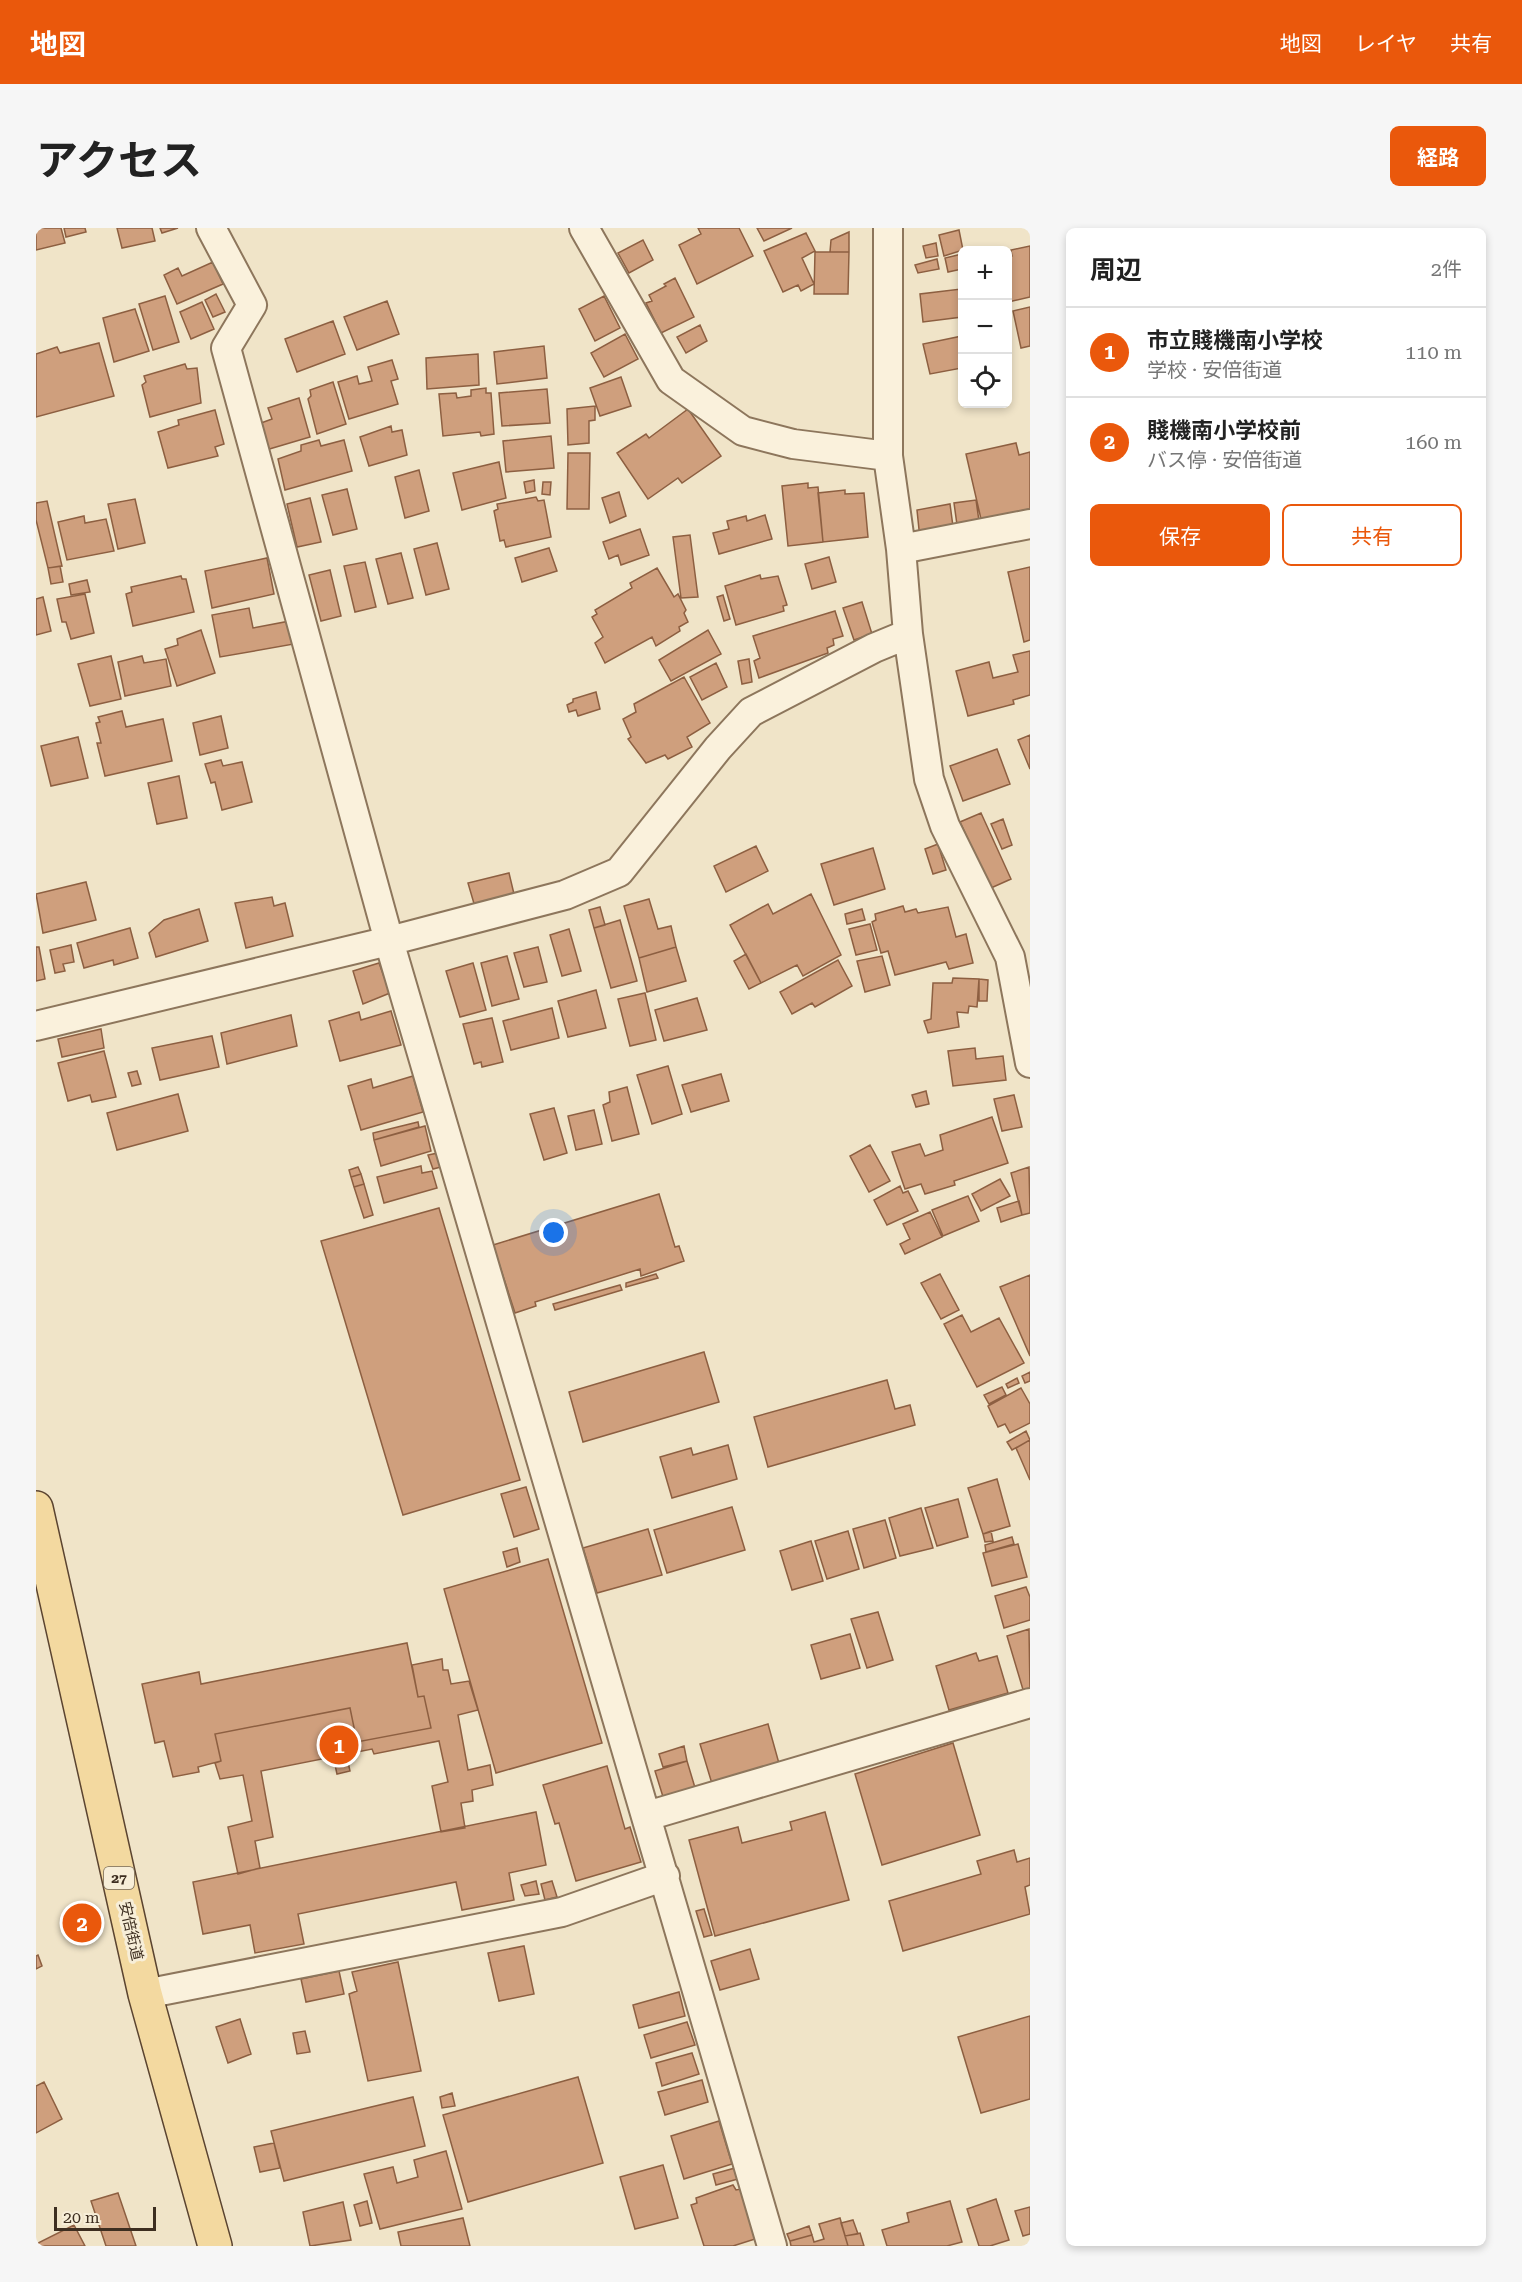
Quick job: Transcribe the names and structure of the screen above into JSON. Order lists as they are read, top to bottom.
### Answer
{
  "streets": {
    "main road": ["27", "安倍街道"]
  },
  "scale_bar": "20 m",
  "page": {
    "header": "地図",
    "nav": ["地図", "レイヤ", "共有"],
    "title": "アクセス",
    "buttons": [
      "経路",
      ["保存", "共有"]
    ],
    "heading": ["周辺", "2件"],
    "map_buttons": ["+", "−"],
    "list": [
      {
        "mark": "1",
        "name": "市立賤機南小学校",
        "note": "学校 · 安倍街道",
        "value": "110 m"
      },
      {
        "mark": "2",
        "name": "賤機南小学校前",
        "note": "バス停 · 安倍街道",
        "value": "160 m"
      }
    ],
    "pins": ["1", "2"],
    "scale": "20 m"
  }
}
